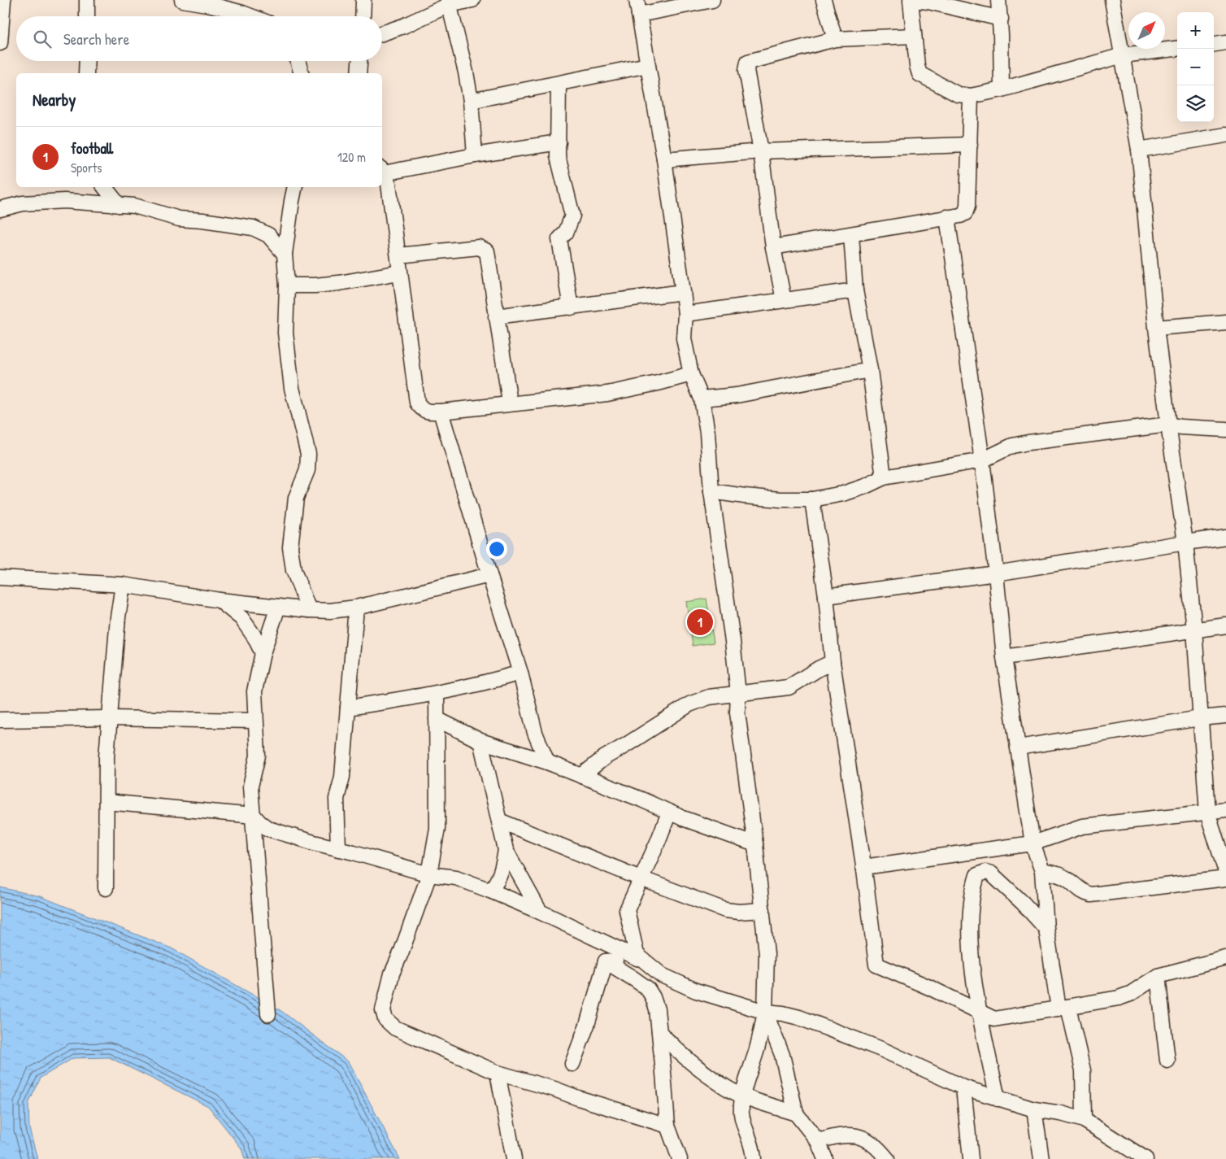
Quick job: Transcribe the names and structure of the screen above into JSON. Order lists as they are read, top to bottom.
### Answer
{
  "north": "top right",
  "page": {
    "map_buttons": ["+", "−"],
    "search": "Search here",
    "heading": "Nearby",
    "list": [
      {
        "mark": "1",
        "name": "football",
        "note": "Sports",
        "value": "120 m"
      }
    ],
    "pins": "1"
  }
}
